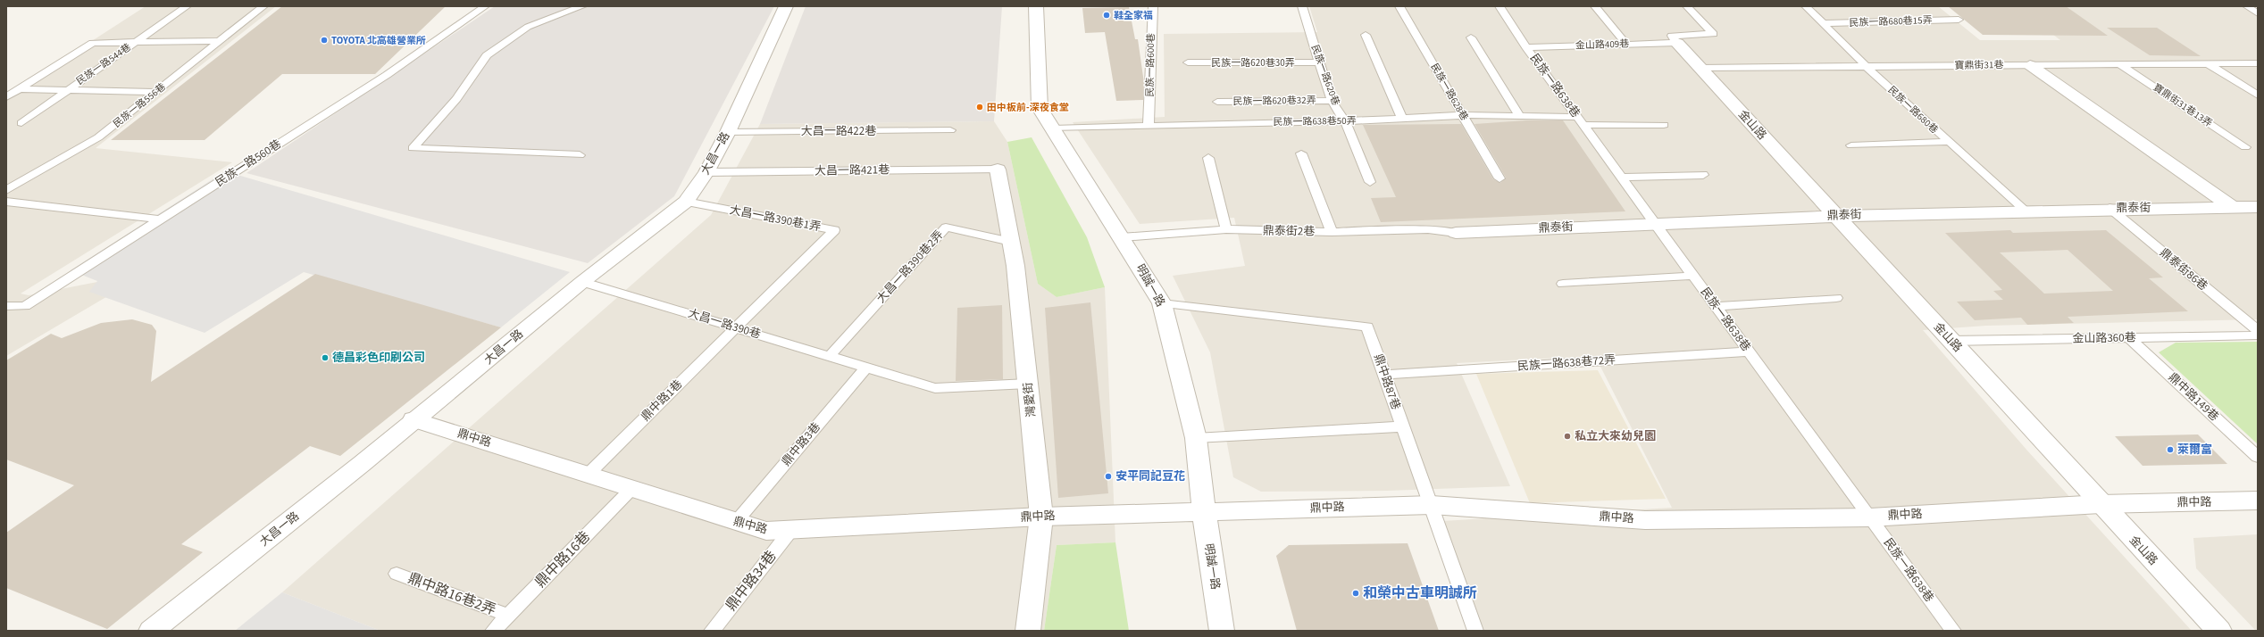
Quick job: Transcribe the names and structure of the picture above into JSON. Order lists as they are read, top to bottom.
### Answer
{
  "streets": {
    "street": [
      "金山路",
      "大昌一路",
      "鼎泰街",
      "明誠一路",
      "灣愛街",
      "鼎中路"
    ],
    "lane": [
      "民族一路680巷15弄",
      "金山路409巷",
      "民族一路620巷30弄",
      "民族一路544巷",
      "民族一路600巷",
      "寶鼎街31巷",
      "民族一路620巷",
      "民族一路638巷",
      "民族一路628巷",
      "民族一路620巷32弄",
      "民族一路556巷",
      "寶鼎街31巷13弄",
      "民族一路680巷",
      "民族一路638巷50弄",
      "大昌一路422巷",
      "民族一路560巷",
      "大昌一路421巷",
      "大昌一路390巷1弄",
      "鼎泰街2巷",
      "大昌一路390巷2弄",
      "鼎泰街86巷",
      "大昌一路390巷",
      "金山路360巷",
      "民族一路638巷72弄",
      "鼎中路87巷",
      "鼎中路149巷",
      "鼎中路1巷",
      "鼎中路3巷",
      "鼎中路16巷",
      "鼎中路34巷",
      "鼎中路16巷2弄"
    ]
  },
  "crossings": [
    ["民族一路680巷15弄", "民族一路680巷"],
    ["金山路409巷", "民族一路638巷"],
    ["金山路409巷", "金山路"],
    ["民族一路620巷30弄", "民族一路620巷"],
    ["民族一路600巷", "民族一路638巷50弄"],
    ["寶鼎街31巷", "寶鼎街31巷13弄"],
    ["寶鼎街31巷", "民族一路680巷"],
    ["寶鼎街31巷", "金山路"],
    ["民族一路620巷", "民族一路620巷32弄"],
    ["民族一路620巷", "民族一路638巷50弄"],
    ["民族一路638巷", "民族一路638巷50弄"],
    ["民族一路638巷", "鼎泰街"],
    ["民族一路638巷", "民族一路638巷72弄"],
    ["民族一路638巷", "鼎中路"],
    ["民族一路628巷", "民族一路638巷50弄"],
    ["民族一路680巷", "鼎泰街"],
    ["民族一路638巷50弄", "明誠一路"],
    ["金山路", "鼎泰街"],
    ["金山路", "金山路360巷"],
    ["金山路", "鼎中路"],
    ["大昌一路422巷", "大昌一路"],
    ["大昌一路", "大昌一路421巷"],
    ["大昌一路", "大昌一路390巷1弄"],
    ["大昌一路", "大昌一路390巷"],
    ["大昌一路", "鼎中路"],
    ["大昌一路421巷", "灣愛街"],
    ["鼎泰街", "鼎泰街2巷"],
    ["鼎泰街", "鼎泰街86巷"],
    ["大昌一路390巷1弄", "大昌一路390巷"],
    ["大昌一路390巷1弄", "鼎中路1巷"],
    ["鼎泰街2巷", "明誠一路"],
    ["大昌一路390巷2弄", "大昌一路390巷"],
    ["大昌一路390巷2弄", "灣愛街"],
    ["明誠一路", "鼎中路87巷"],
    ["明誠一路", "鼎中路"],
    ["大昌一路390巷", "灣愛街"],
    ["大昌一路390巷", "鼎中路1巷"],
    ["大昌一路390巷", "鼎中路3巷"],
    ["金山路360巷", "鼎中路149巷"],
    ["民族一路638巷72弄", "鼎中路87巷"],
    ["鼎中路87巷", "鼎中路"],
    ["灣愛街", "鼎中路"],
    ["鼎中路1巷", "鼎中路"],
    ["鼎中路", "鼎中路3巷"],
    ["鼎中路", "鼎中路16巷"],
    ["鼎中路", "鼎中路34巷"],
    ["鼎中路16巷", "鼎中路16巷2弄"]
  ],
  "places": [
    "鞋全家福",
    "TOYOTA 北高雄營業所",
    "田中板前-深夜食堂",
    "德昌彩色印刷公司",
    "私立大來幼兒園",
    "萊爾富",
    "安平同記豆花",
    "和榮中古車明誠所"
  ]
}
